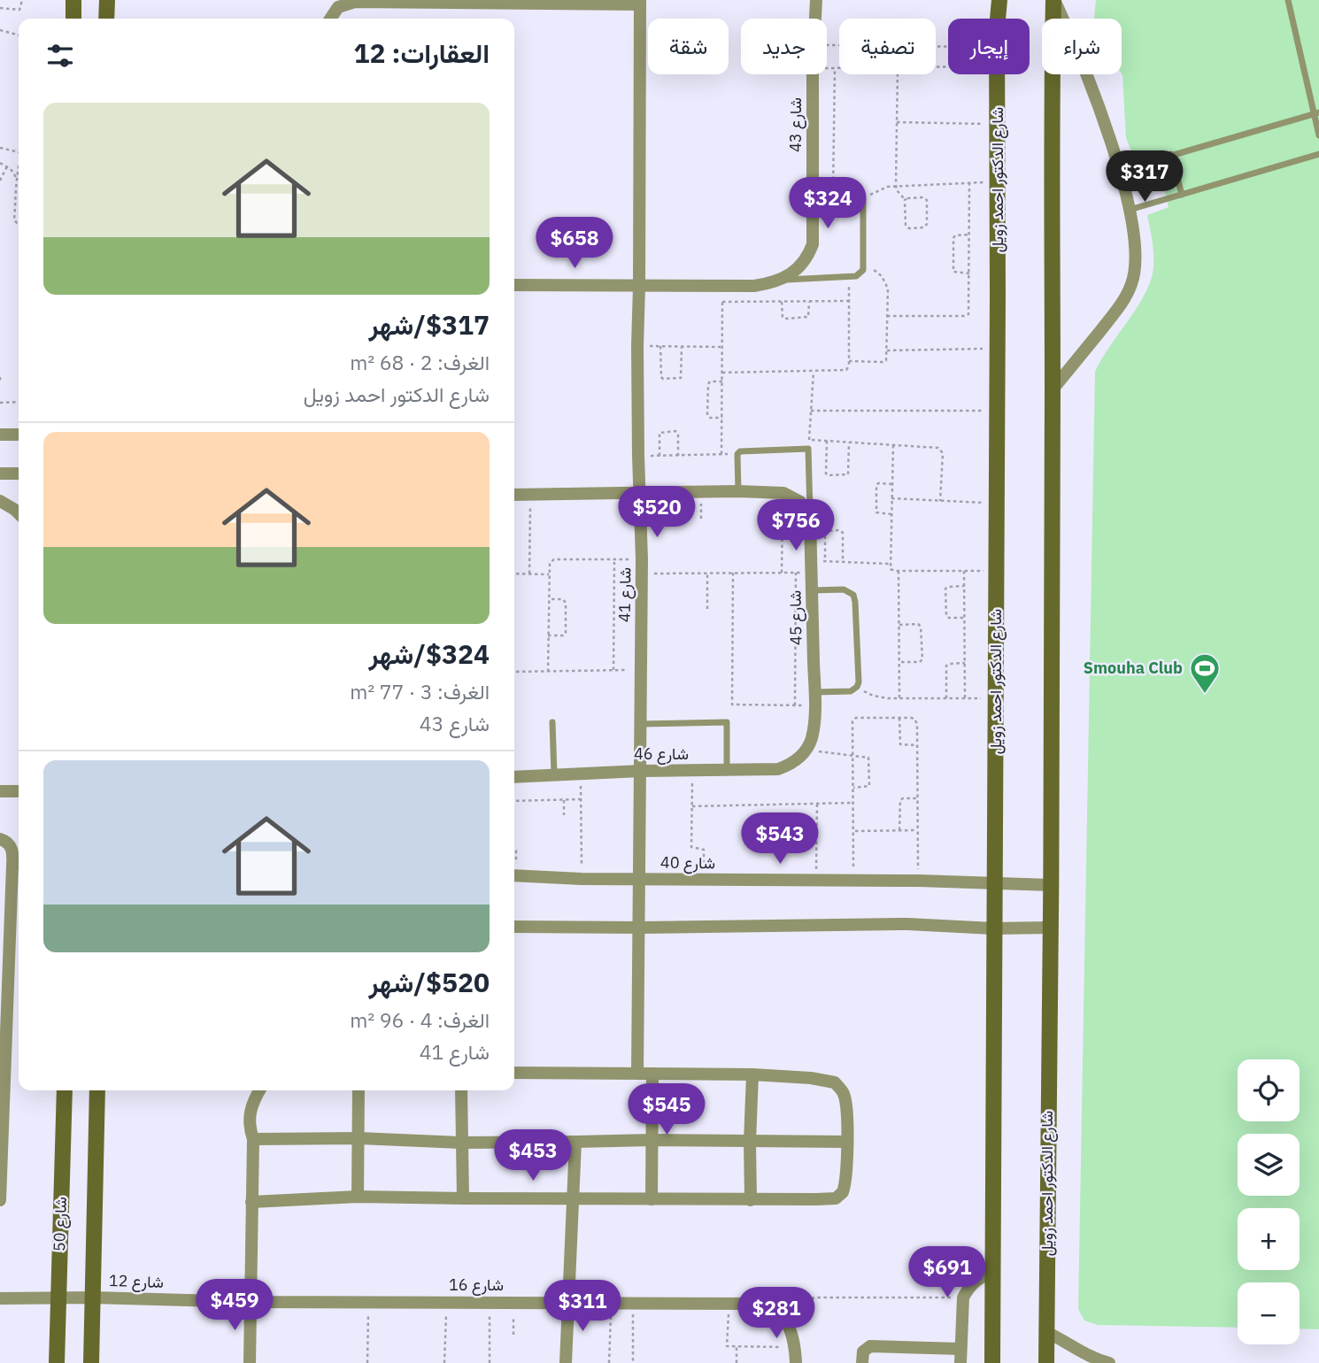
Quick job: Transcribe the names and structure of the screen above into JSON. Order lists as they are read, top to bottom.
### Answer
{
  "streets": {
    "street": [
      "شارع 43",
      "شارع الدكتور احمد زويل",
      "شارع 41",
      "شارع 45",
      "شارع 46",
      "شارع 40",
      "شارع 50",
      "شارع 12",
      "شارع 16"
    ]
  },
  "crossings": [
    ["شارع 43", "شارع 41"],
    ["شارع الدكتور احمد زويل", "شارع 40"],
    ["شارع 41", "شارع 46"],
    ["شارع 41", "شارع 40"],
    ["شارع 45", "شارع 46"],
    ["شارع 50", "شارع 12"],
    ["شارع 12", "شارع 16"]
  ],
  "places": {
    "sports": ["Smouha Club"]
  },
  "page": {
    "chip": [
      "شراء",
      "إيجار",
      "تصفية",
      "جديد",
      "شقة"
    ],
    "heading": "العقارات: 12",
    "list": [
      {
        "name": "$317/شهر",
        "note": "الغرف: 2 · 68 m² · شارع الدكتور احمد زويل"
      },
      {
        "name": "$324/شهر",
        "note": "الغرف: 3 · 77 m² · شارع 43"
      },
      {
        "name": "$520/شهر",
        "note": "الغرف: 4 · 96 m² · شارع 41"
      }
    ],
    "price": [
      "$317",
      "$324",
      "$658",
      "$520",
      "$756",
      "$543",
      "$545",
      "$453",
      "$691",
      "$459",
      "$311",
      "$281"
    ],
    "map_buttons": ["+", "−"]
  }
}
